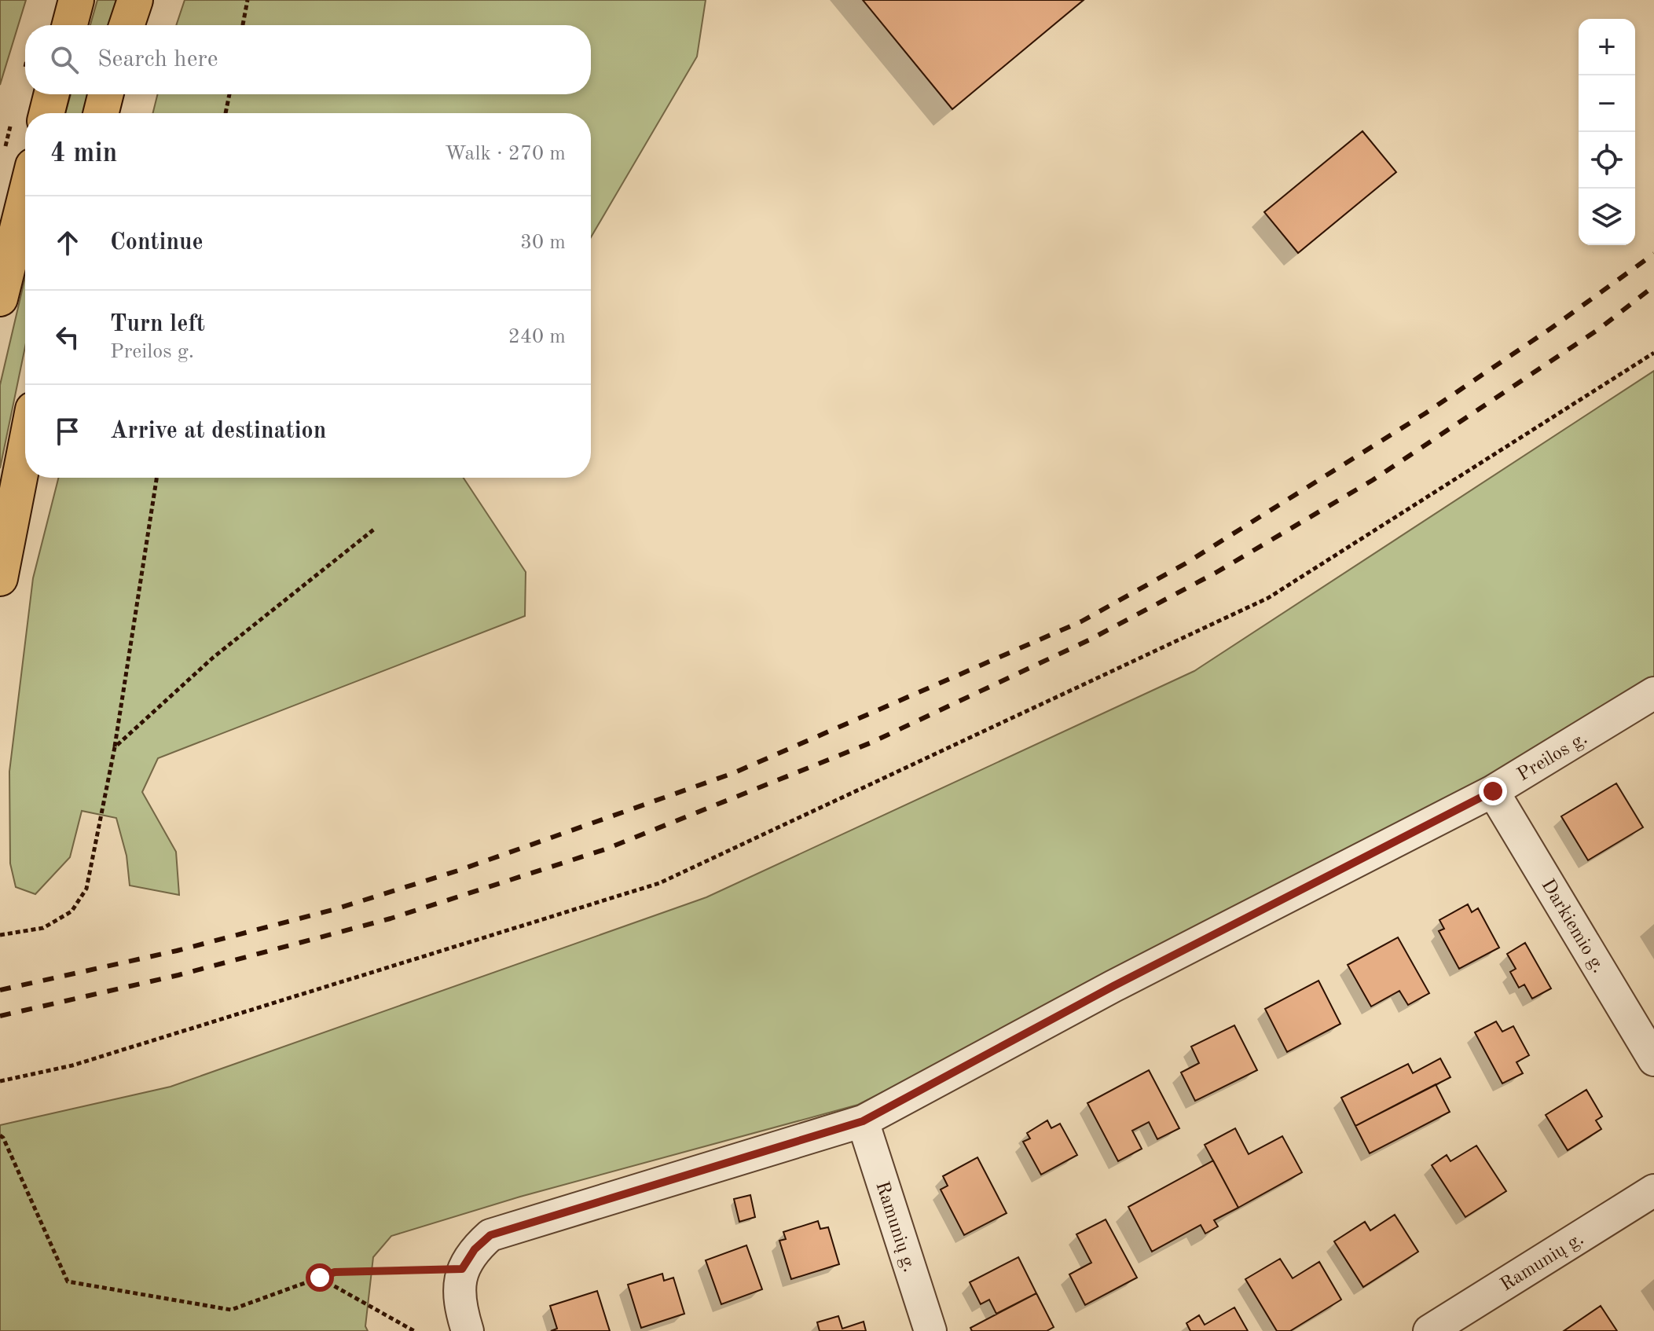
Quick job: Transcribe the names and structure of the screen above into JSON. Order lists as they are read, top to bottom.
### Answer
{
  "streets": {
    "street": ["Preilos g.", "Darkiemio g.", "Ramunių g."]
  },
  "crossings": [
    ["Preilos g.", "Darkiemio g."],
    ["Preilos g.", "Ramunių g."]
  ],
  "page": {
    "map_buttons": ["+", "−"],
    "search": "Search here",
    "heading": ["4 min", "Walk · 270 m"],
    "list": [
      ["Continue", "30 m"],
      ["Turn left", "Preilos g.", "240 m"],
      "Arrive at destination"
    ]
  }
}
